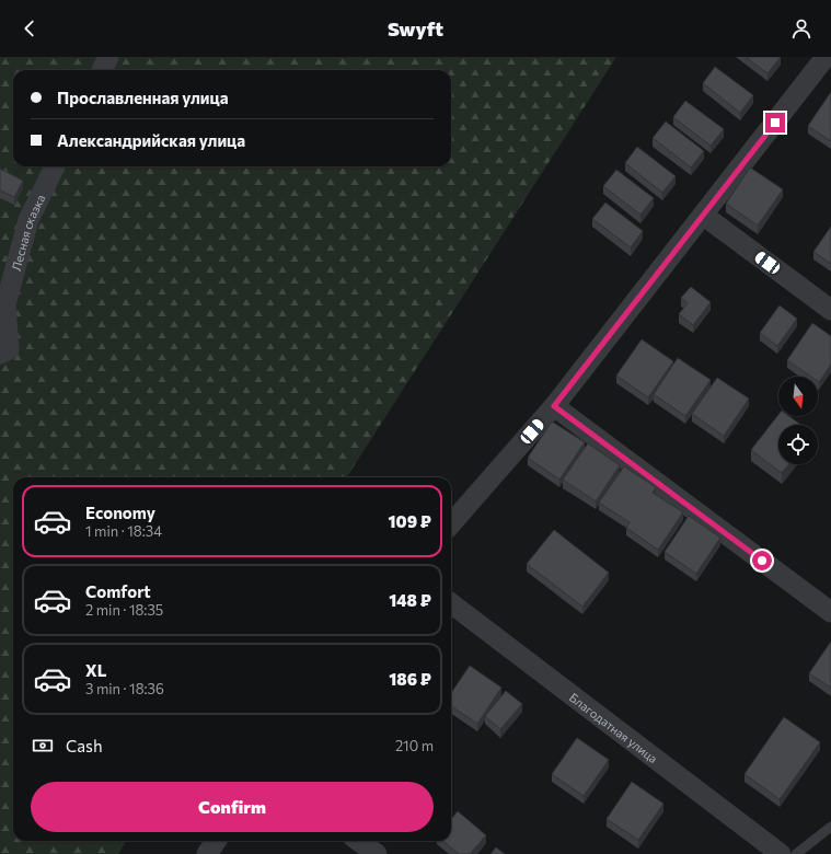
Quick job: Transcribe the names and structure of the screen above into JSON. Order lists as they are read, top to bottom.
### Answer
{
  "streets": {
    "street": ["Лесная сказка", "Благодатная улица"]
  },
  "north": "bottom",
  "page": {
    "header": "Swyft",
    "banner": ["Прославленная улица", "Александрийская улица"],
    "list": [
      {
        "name": "Economy",
        "note": "1 min · 18:34",
        "value": "109 ₽"
      },
      {
        "name": "Comfort",
        "note": "2 min · 18:35",
        "value": "148 ₽"
      },
      {
        "name": "XL",
        "note": "3 min · 18:36",
        "value": "186 ₽"
      }
    ],
    "pay": ["Cash", "210 m"],
    "buttons": "Confirm"
  }
}
